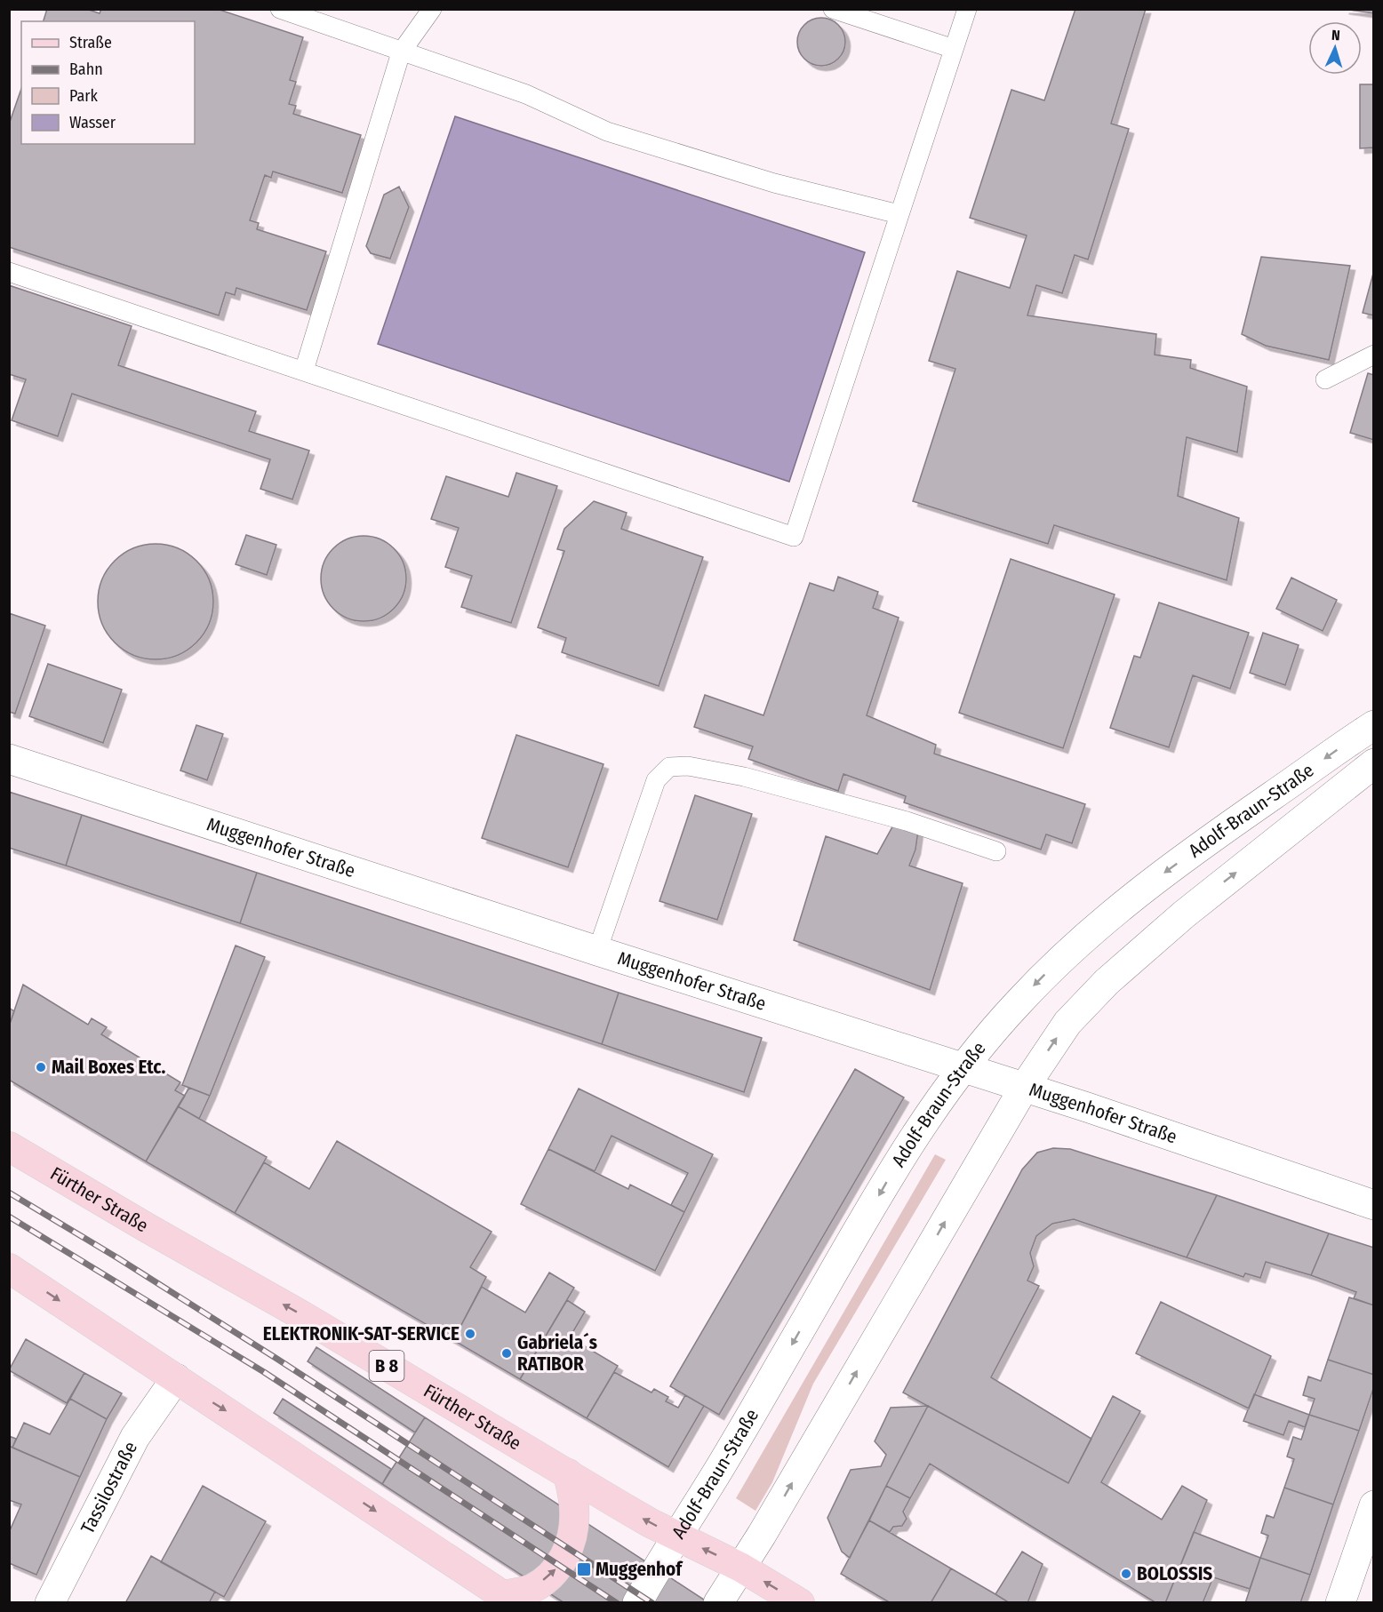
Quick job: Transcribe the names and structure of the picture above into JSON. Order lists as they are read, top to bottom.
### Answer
{
  "streets": {
    "main road": [
      "Adolf-Braun-Straße",
      "Muggenhofer Straße",
      "Fürther Straße",
      "B 8",
      "Tassilostraße"
    ]
  },
  "crossings": [
    ["Adolf-Braun-Straße", "Muggenhofer Straße"],
    ["Adolf-Braun-Straße", "Fürther Straße"]
  ],
  "places": {
    "other": [
      "Mail Boxes Etc.",
      "ELEKTRONIK-SAT-SERVICE",
      "Gabriela´s RATIBOR",
      "BOLOSSIS"
    ],
    "transit": ["Muggenhof"]
  },
  "legend": [
    "Straße",
    "Bahn",
    "Park",
    "Wasser"
  ],
  "north": "top"
}
